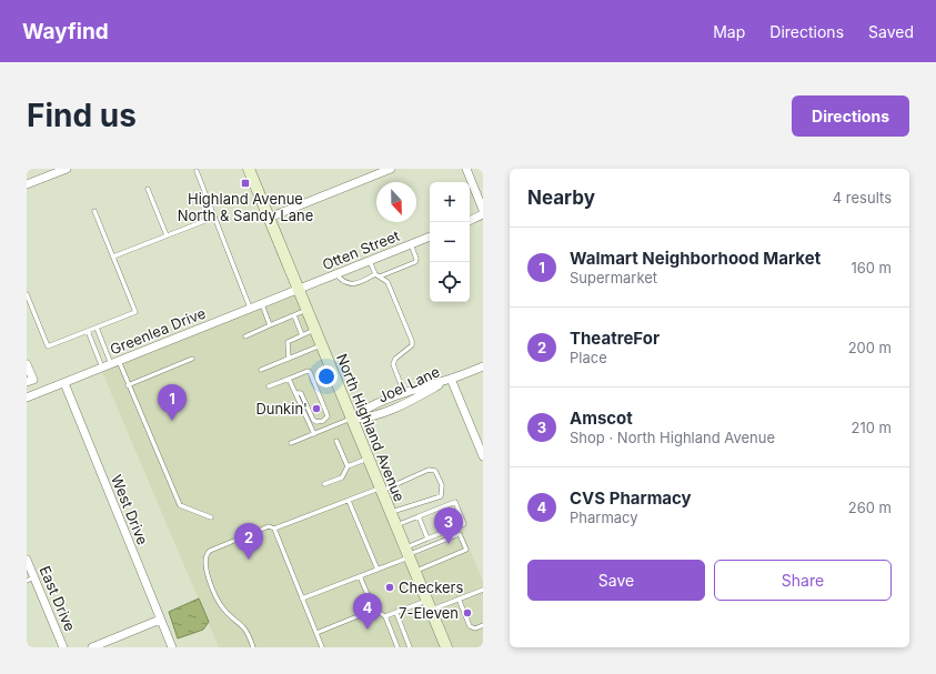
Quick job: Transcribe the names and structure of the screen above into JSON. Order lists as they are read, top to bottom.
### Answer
{
  "streets": {
    "street": [
      "Otten Street",
      "Greenlea Drive",
      "Joel Lane",
      "North Highland Avenue",
      "West Drive",
      "East Drive"
    ]
  },
  "crossings": [
    ["Otten Street", "Greenlea Drive"],
    ["Otten Street", "North Highland Avenue"],
    ["Greenlea Drive", "North Highland Avenue"],
    ["Greenlea Drive", "West Drive"],
    ["Joel Lane", "North Highland Avenue"]
  ],
  "places": {
    "transit": ["Highland Avenue North & Sandy Lane"],
    "other": ["Dunkin'", "Checkers", "7-Eleven"]
  },
  "north": "bottom",
  "page": {
    "header": "Wayfind",
    "nav": ["Map", "Directions", "Saved"],
    "buttons": [
      "Directions",
      ["Save", "Share"]
    ],
    "title": "Find us",
    "heading": ["Nearby", "4 results"],
    "map_buttons": ["+", "−"],
    "list": [
      {
        "mark": "1",
        "name": "Walmart Neighborhood Market",
        "note": "Supermarket",
        "value": "160 m"
      },
      {
        "mark": "2",
        "name": "TheatreFor",
        "note": "Place",
        "value": "200 m"
      },
      {
        "mark": "3",
        "name": "Amscot",
        "note": "Shop · North Highland Avenue",
        "value": "210 m"
      },
      {
        "mark": "4",
        "name": "CVS Pharmacy",
        "note": "Pharmacy",
        "value": "260 m"
      }
    ],
    "pins": [
      "1",
      "3",
      "2",
      "4"
    ]
  }
}
